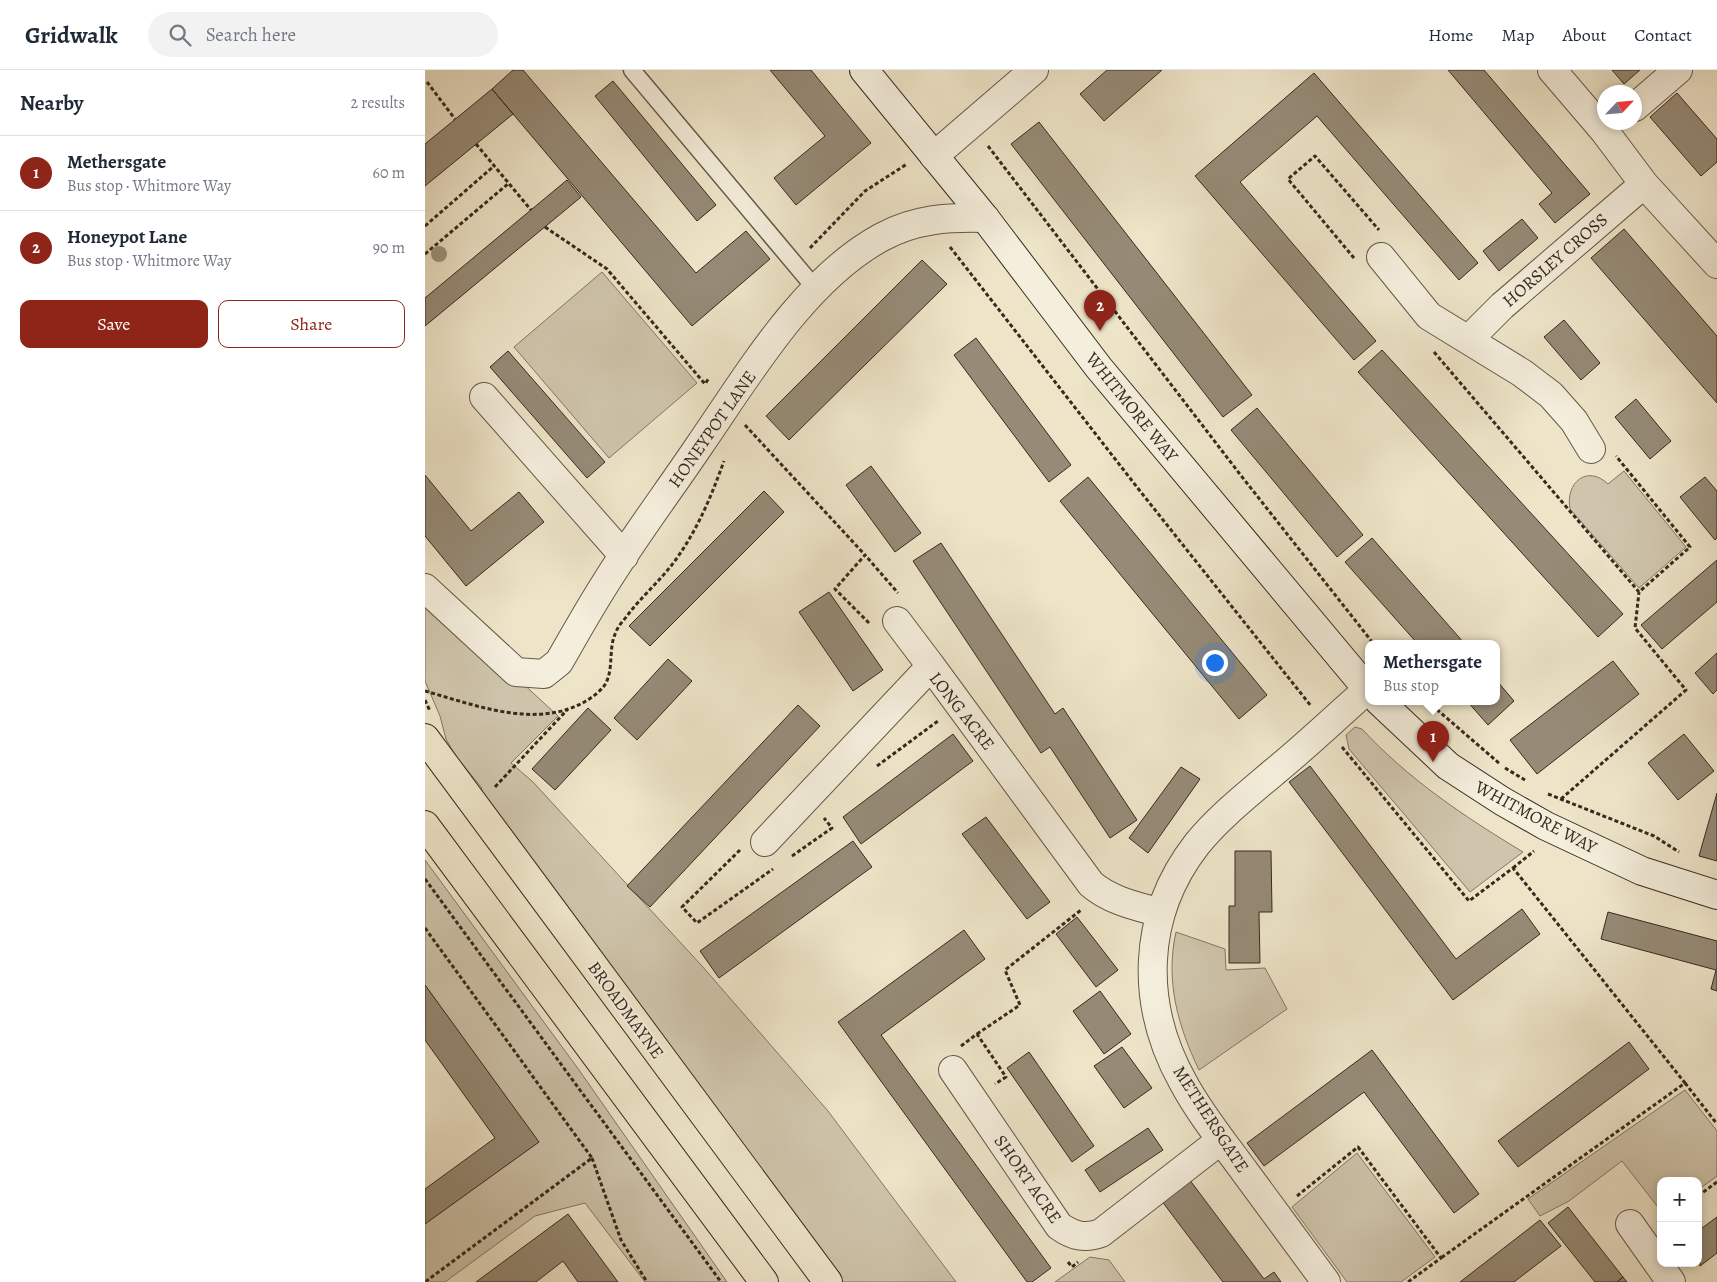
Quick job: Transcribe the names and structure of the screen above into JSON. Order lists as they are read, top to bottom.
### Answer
{
  "streets": {
    "main road": ["BROADMAYNE"],
    "street": [
      "HORSLEY CROSS",
      "WHITMORE WAY",
      "HONEYPOT LANE",
      "LONG ACRE",
      "METHERSGATE",
      "SHORT ACRE"
    ]
  },
  "crossings": [
    ["WHITMORE WAY", "HONEYPOT LANE"],
    ["LONG ACRE", "METHERSGATE"],
    ["METHERSGATE", "SHORT ACRE"]
  ],
  "north": "top right",
  "page": {
    "header": "Gridwalk",
    "search": "Search here",
    "nav": [
      "Home",
      "Map",
      "About",
      "Contact"
    ],
    "heading": ["Nearby", "2 results"],
    "list": [
      {
        "mark": "1",
        "name": "Methersgate",
        "note": "Bus stop · Whitmore Way",
        "value": "60 m"
      },
      {
        "mark": "2",
        "name": "Honeypot Lane",
        "note": "Bus stop · Whitmore Way",
        "value": "90 m"
      }
    ],
    "buttons": ["Save", "Share"],
    "pins": ["2", "1"],
    "popup": ["Methersgate", "Bus stop"],
    "map_buttons": ["+", "−"]
  }
}
